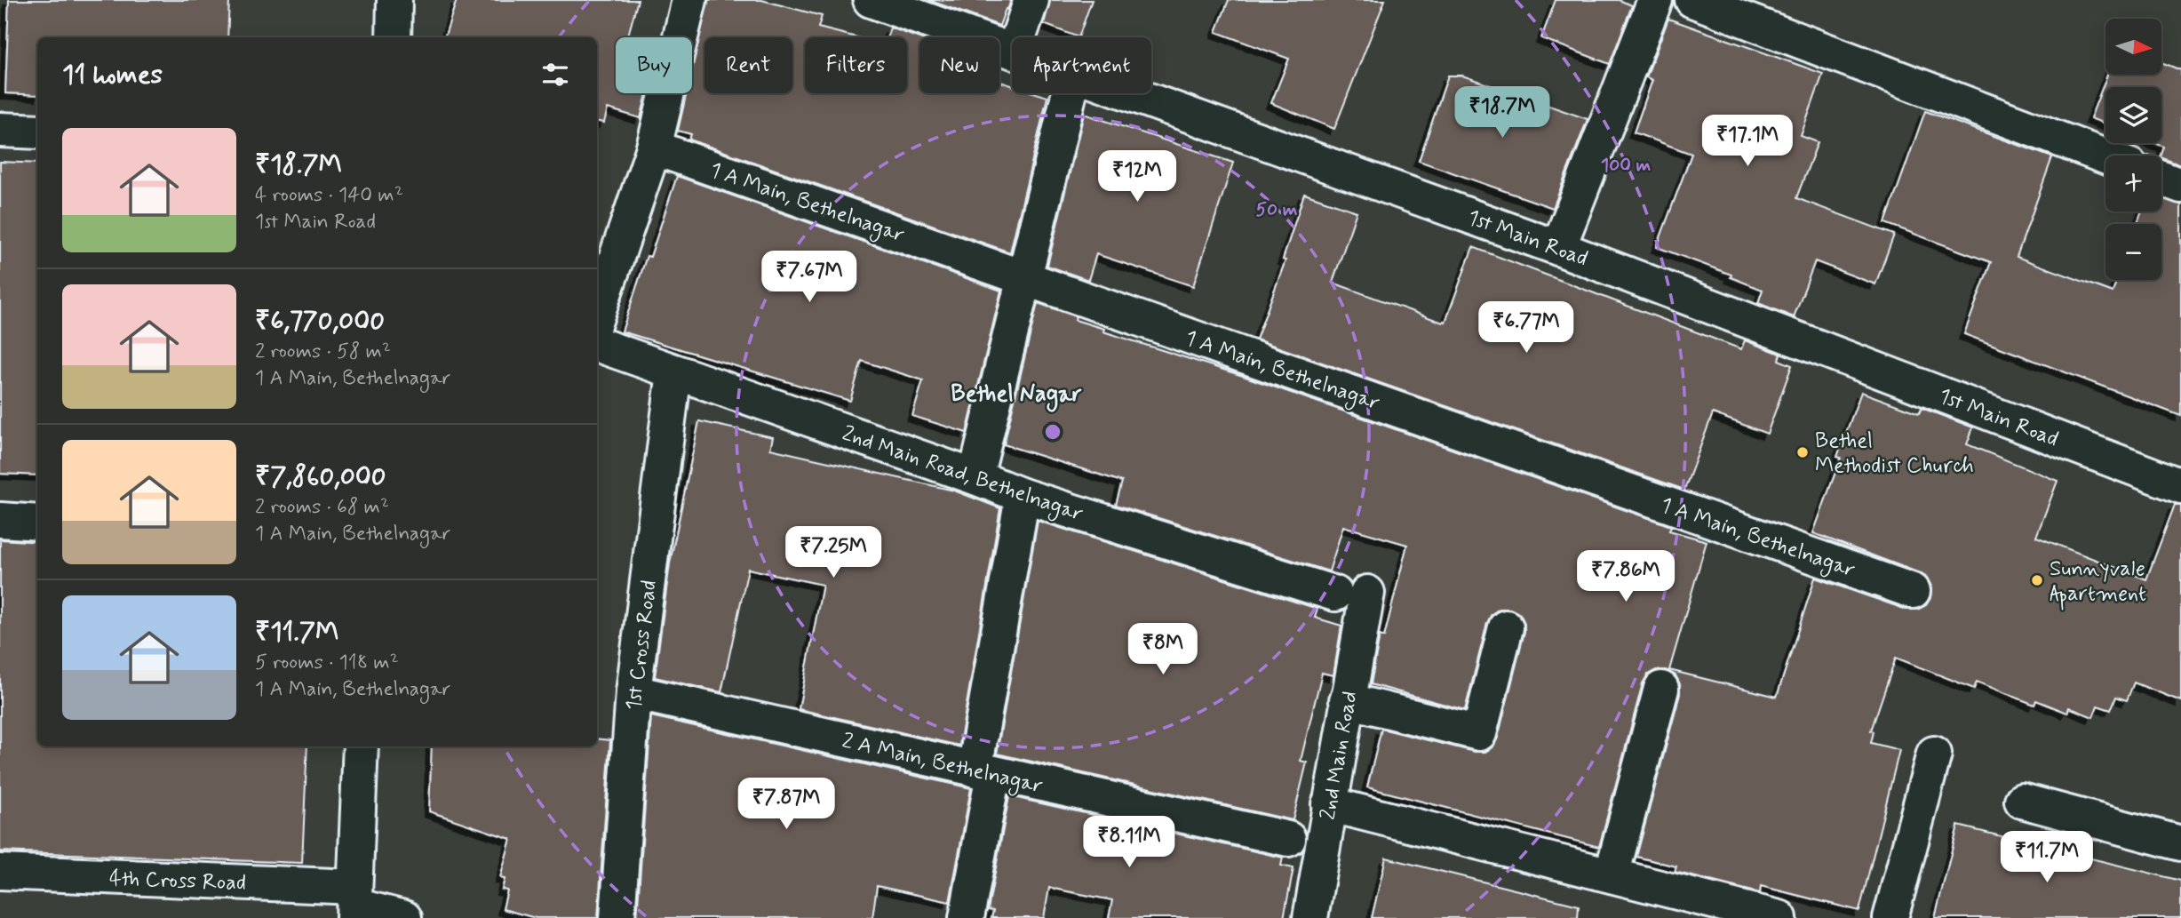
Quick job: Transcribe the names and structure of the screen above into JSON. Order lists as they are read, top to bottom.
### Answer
{
  "streets": {
    "street": [
      "1 A Main, Bethelnagar",
      "1st Main Road",
      "2nd Main Road, Bethelnagar",
      "1st Cross Road",
      "2nd Main Road",
      "2 A Main, Bethelnagar",
      "4th Cross Road"
    ]
  },
  "crossings": [
    ["2nd Main Road, Bethelnagar", "1st Cross Road"],
    ["2nd Main Road, Bethelnagar", "2nd Main Road"],
    ["1st Cross Road", "2 A Main, Bethelnagar"]
  ],
  "districts": ["Bethel Nagar"],
  "places": ["Bethel Methodist Church", "Sunnyvale Apartment"],
  "north": "right",
  "page": {
    "map_buttons": ["+", "−"],
    "chip": [
      "Buy",
      "Rent",
      "Filters",
      "New",
      "Apartment"
    ],
    "heading": "11 homes",
    "price": [
      "₹18.7M",
      "₹17.1M",
      "₹12M",
      "₹7.67M",
      "₹6.77M",
      "₹7.25M",
      "₹7.86M",
      "₹8M",
      "₹7.87M",
      "₹8.11M",
      "₹11.7M"
    ],
    "list": [
      {
        "name": "₹18.7M",
        "note": "4 rooms · 140 m² · 1st Main Road"
      },
      {
        "name": "₹6,770,000",
        "note": "2 rooms · 58 m² · 1 A Main, Bethelnagar"
      },
      {
        "name": "₹7,860,000",
        "note": "2 rooms · 68 m² · 1 A Main, Bethelnagar"
      },
      {
        "name": "₹11.7M",
        "note": "5 rooms · 118 m² · 1 A Main, Bethelnagar"
      }
    ]
  },
  "rings": ["100 m", "50 m"]
}
